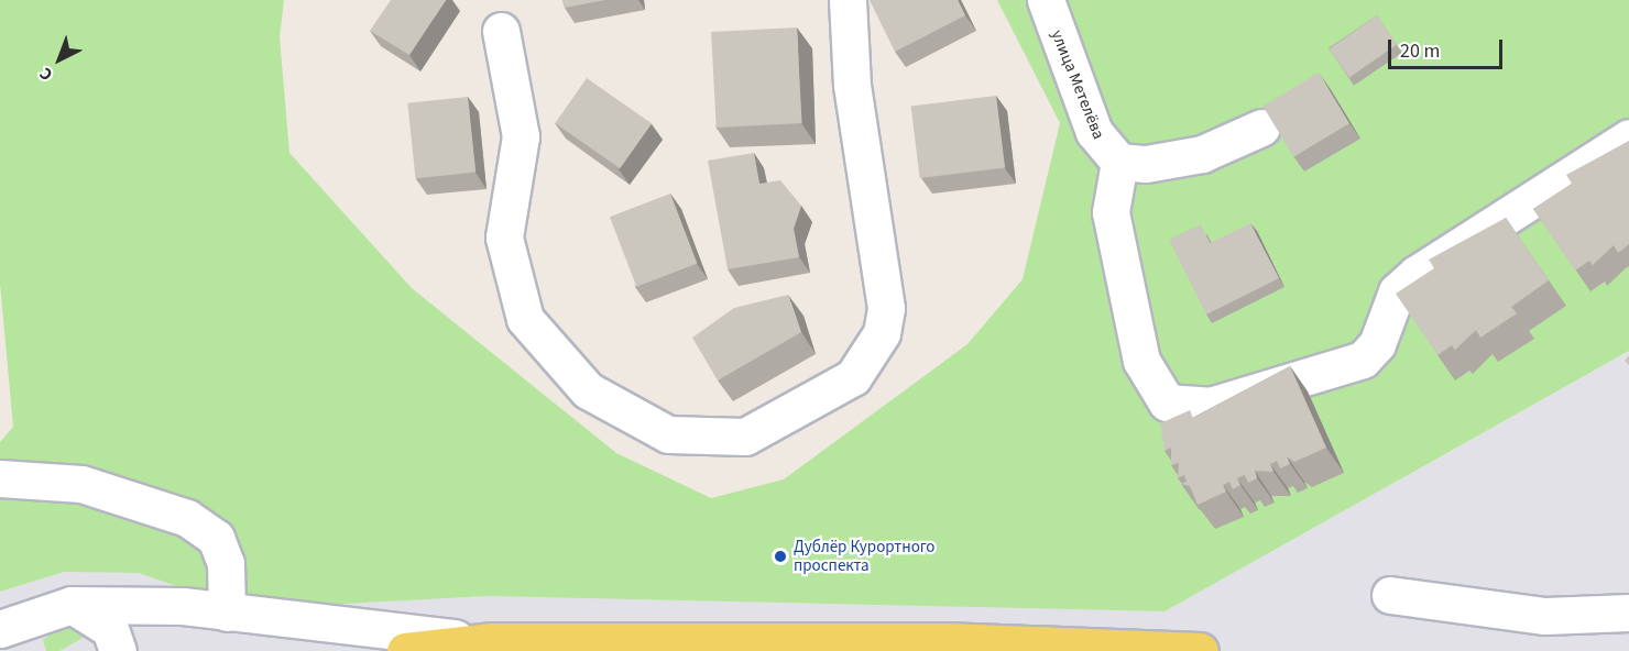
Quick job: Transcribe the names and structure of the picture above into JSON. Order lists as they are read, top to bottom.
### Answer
{
  "streets": {
    "street": ["улица Метелёва"]
  },
  "places": ["Дублёр Курортного проспекта"],
  "scale_bar": "20 m",
  "north": "bottom left"
}
